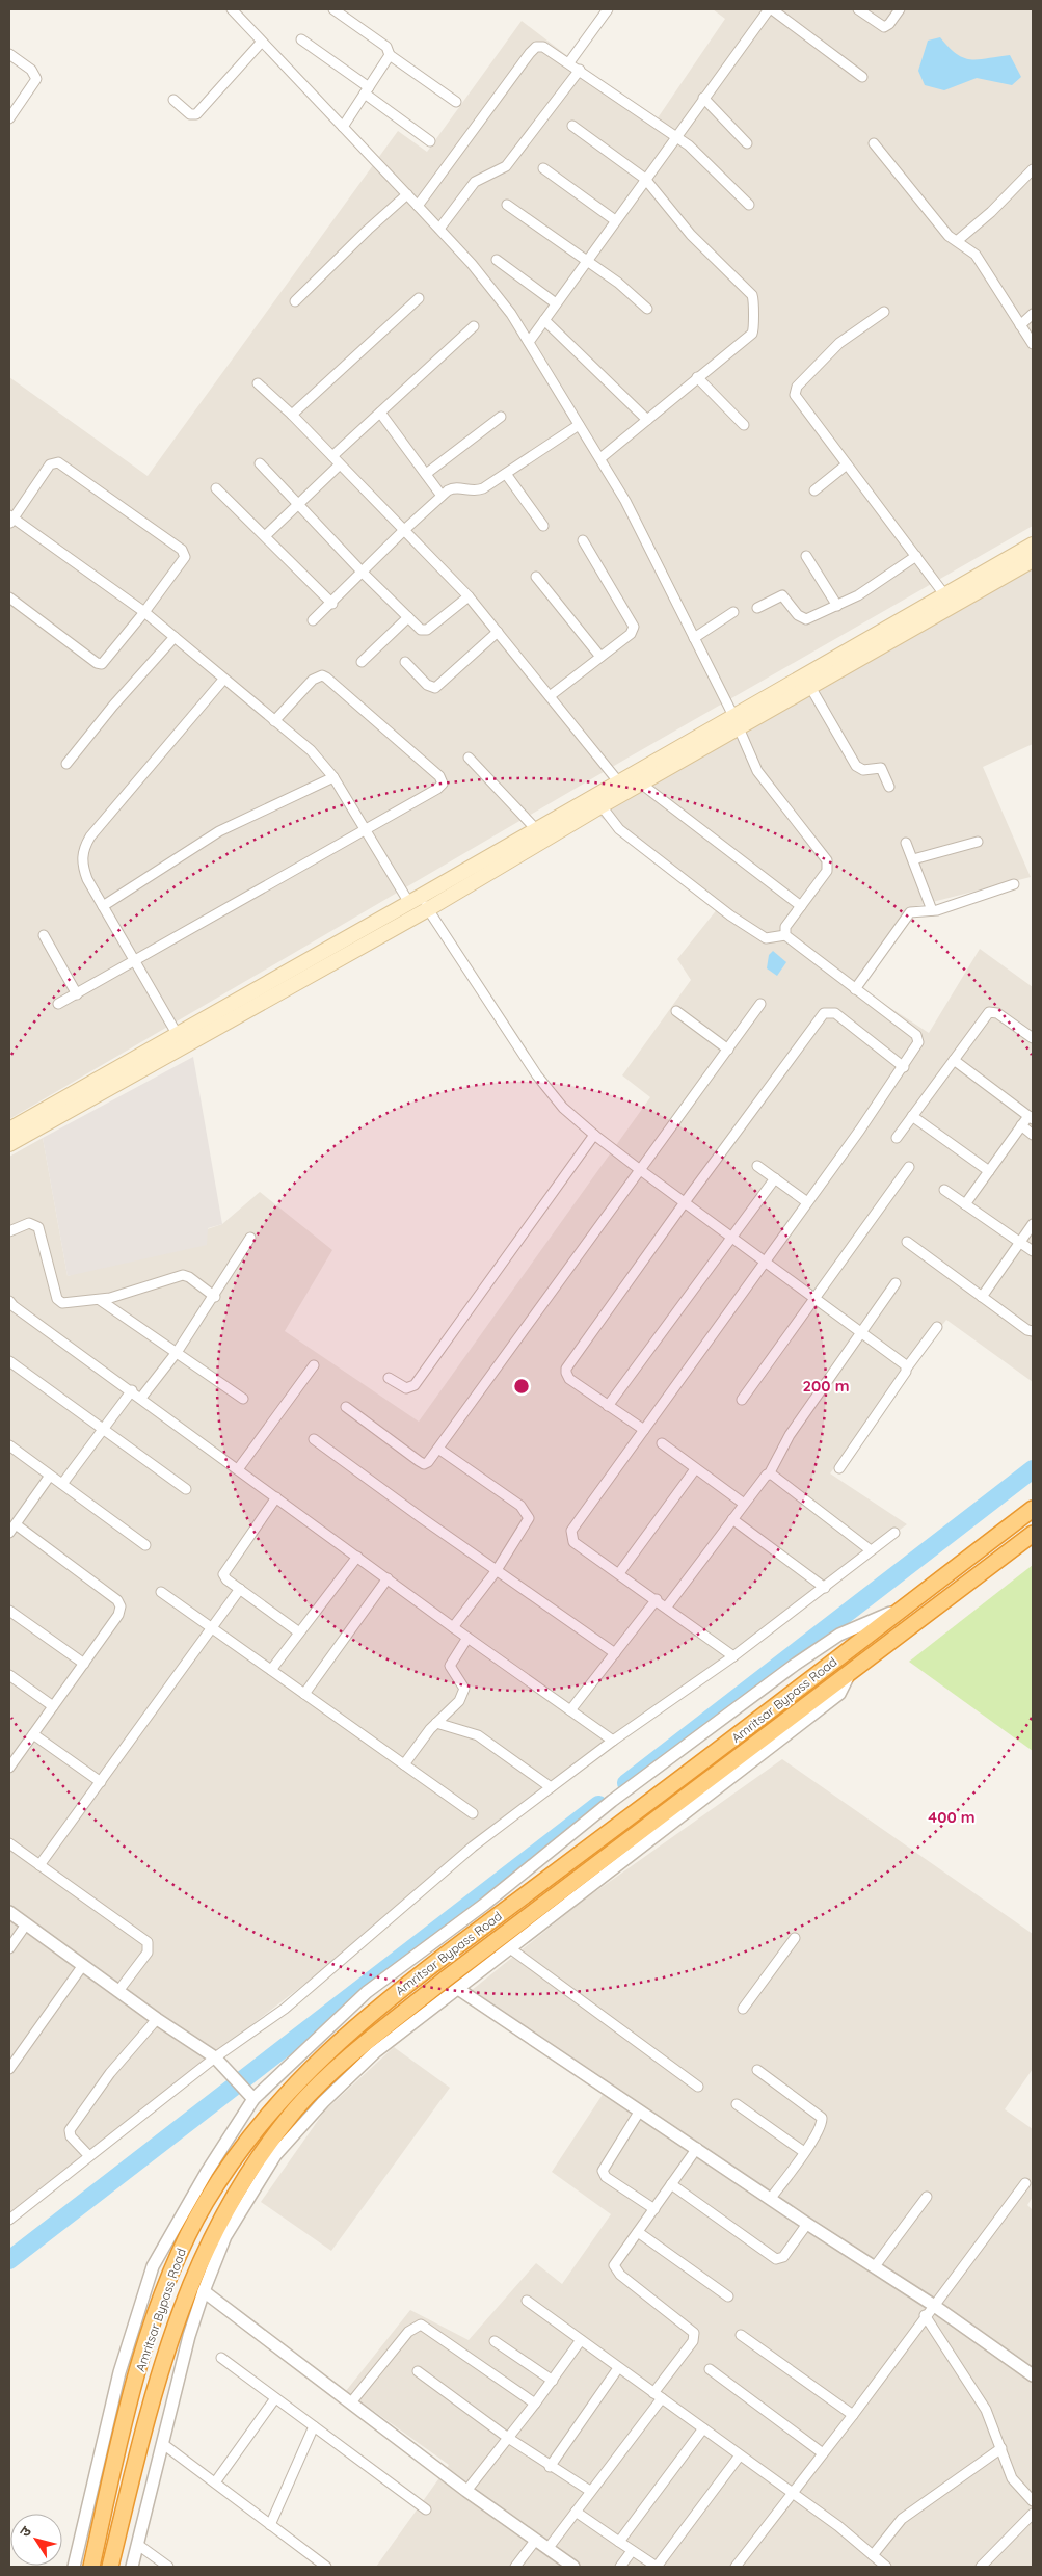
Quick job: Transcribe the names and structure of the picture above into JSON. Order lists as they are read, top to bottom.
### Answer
{
  "streets": {
    "highway": ["Amritsar Bypass Road"]
  },
  "north": "top left",
  "rings": ["200 m", "400 m"]
}
